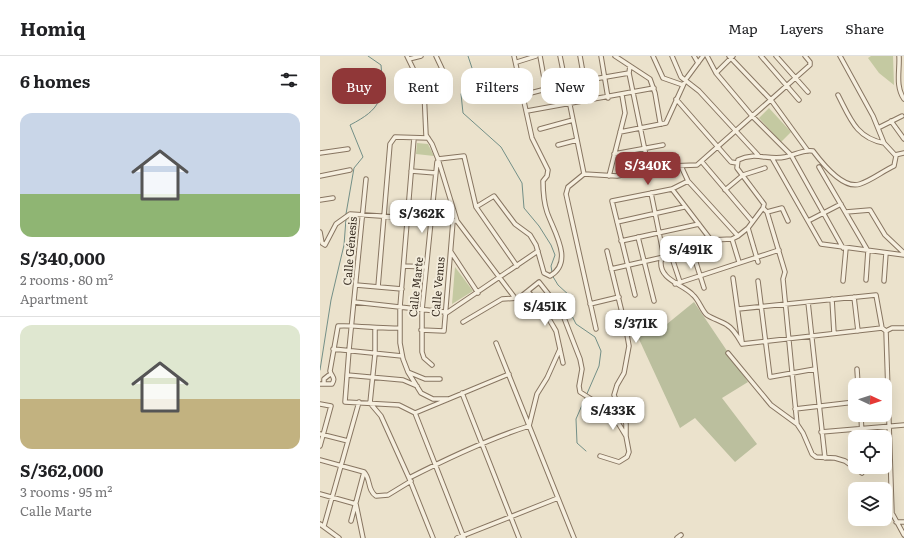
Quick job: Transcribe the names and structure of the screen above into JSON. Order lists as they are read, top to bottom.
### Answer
{
  "streets": {
    "street": ["Calle Génesis", "Calle Marte", "Calle Venus"]
  },
  "crossings": [
    ["Calle Marte", "Calle Venus"]
  ],
  "north": "right",
  "page": {
    "header": "Homiq",
    "nav": ["Map", "Layers", "Share"],
    "heading": "6 homes",
    "chip": [
      "Buy",
      "Rent",
      "Filters",
      "New"
    ],
    "list": [
      {
        "name": "S/340,000",
        "note": "2 rooms · 80 m² · Apartment"
      },
      {
        "name": "S/362,000",
        "note": "3 rooms · 95 m² · Calle Marte"
      }
    ],
    "price": [
      "S/340K",
      "S/362K",
      "S/491K",
      "S/451K",
      "S/371K",
      "S/433K"
    ]
  }
}
